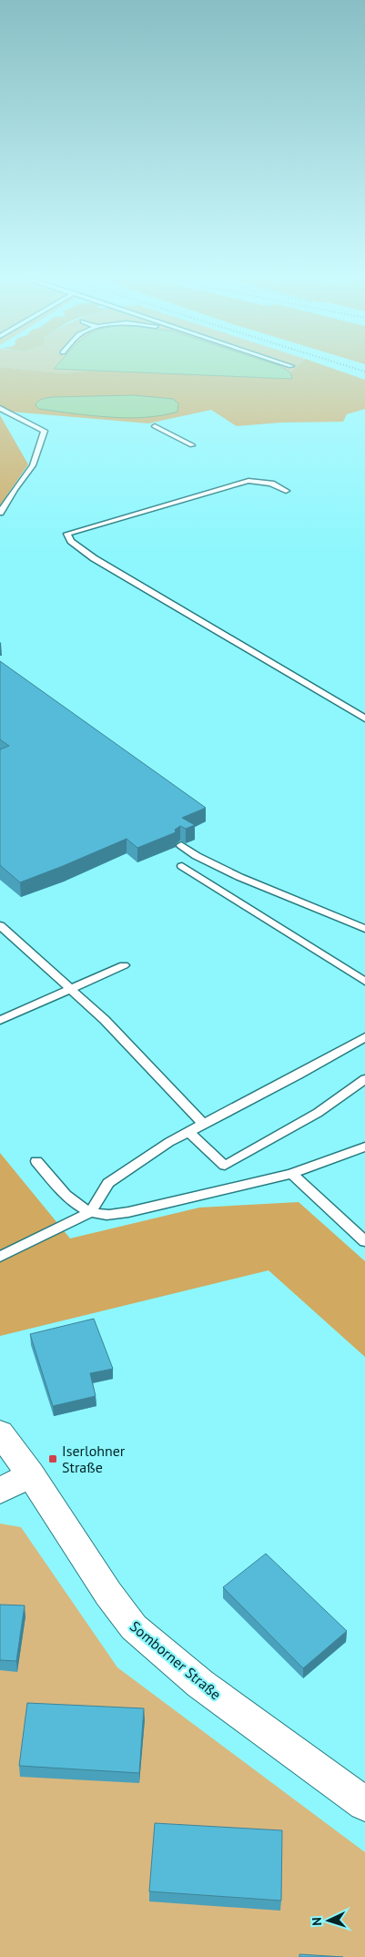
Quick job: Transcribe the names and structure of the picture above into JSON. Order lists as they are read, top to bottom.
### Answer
{
  "streets": {
    "street": ["Somborner Straße"]
  },
  "places": {
    "transit": ["Iserlohner Straße"]
  },
  "north": "left"
}
